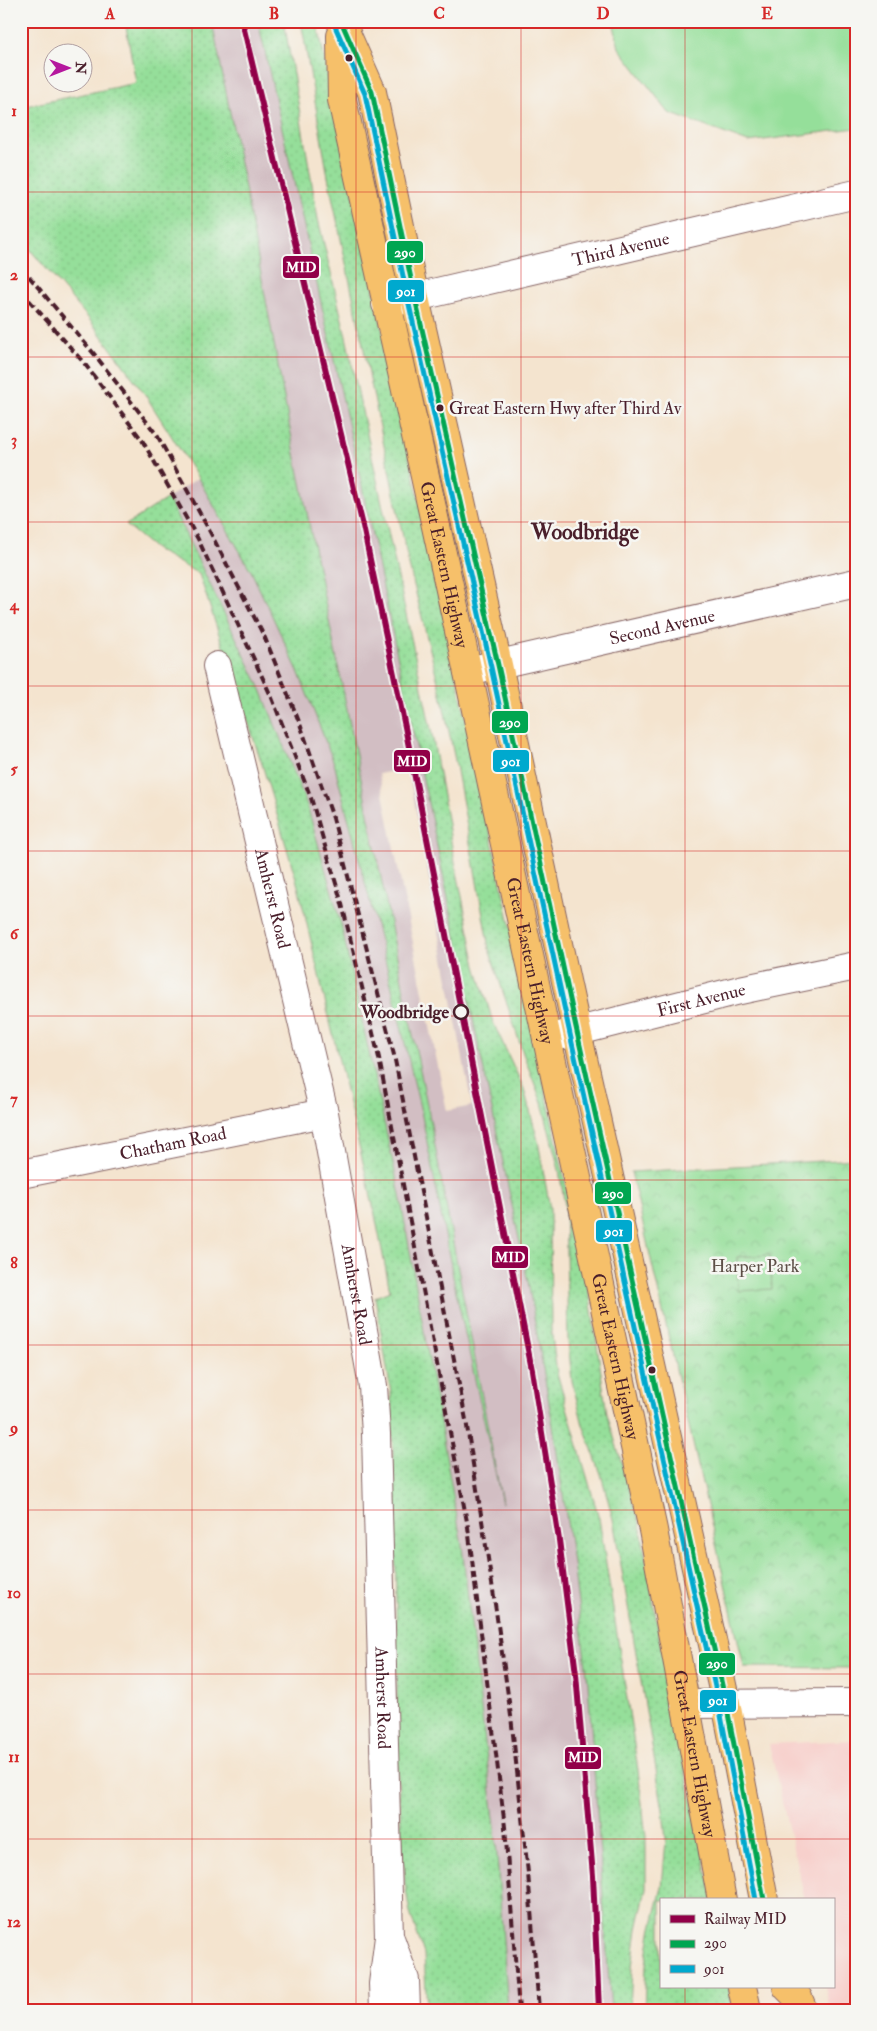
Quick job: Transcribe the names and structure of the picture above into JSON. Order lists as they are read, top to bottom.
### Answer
{
  "streets": {
    "highway": ["Great Eastern Highway"],
    "street": [
      "Third Avenue",
      "Second Avenue",
      "Amherst Road",
      "First Avenue",
      "Chatham Road"
    ]
  },
  "crossings": [
    ["Third Avenue", "Great Eastern Highway"],
    ["Great Eastern Highway", "Second Avenue"],
    ["Great Eastern Highway", "First Avenue"],
    ["Amherst Road", "Chatham Road"]
  ],
  "districts": ["Woodbridge"],
  "parks": ["Harper Park"],
  "places": ["Great Eastern Hwy after Third Av", "Woodbridge"],
  "lines": ["rail line MID", "transit line 290", "transit line 901"],
  "legend": ["Railway MID", "290", "901"],
  "north": "right",
  "grid": {
    "columns": [
      "A",
      "B",
      "C",
      "D",
      "E"
    ],
    "rows": [
      "1",
      "2",
      "3",
      "4",
      "5",
      "6",
      "7",
      "8",
      "9",
      "10",
      "11",
      "12"
    ]
  }
}
